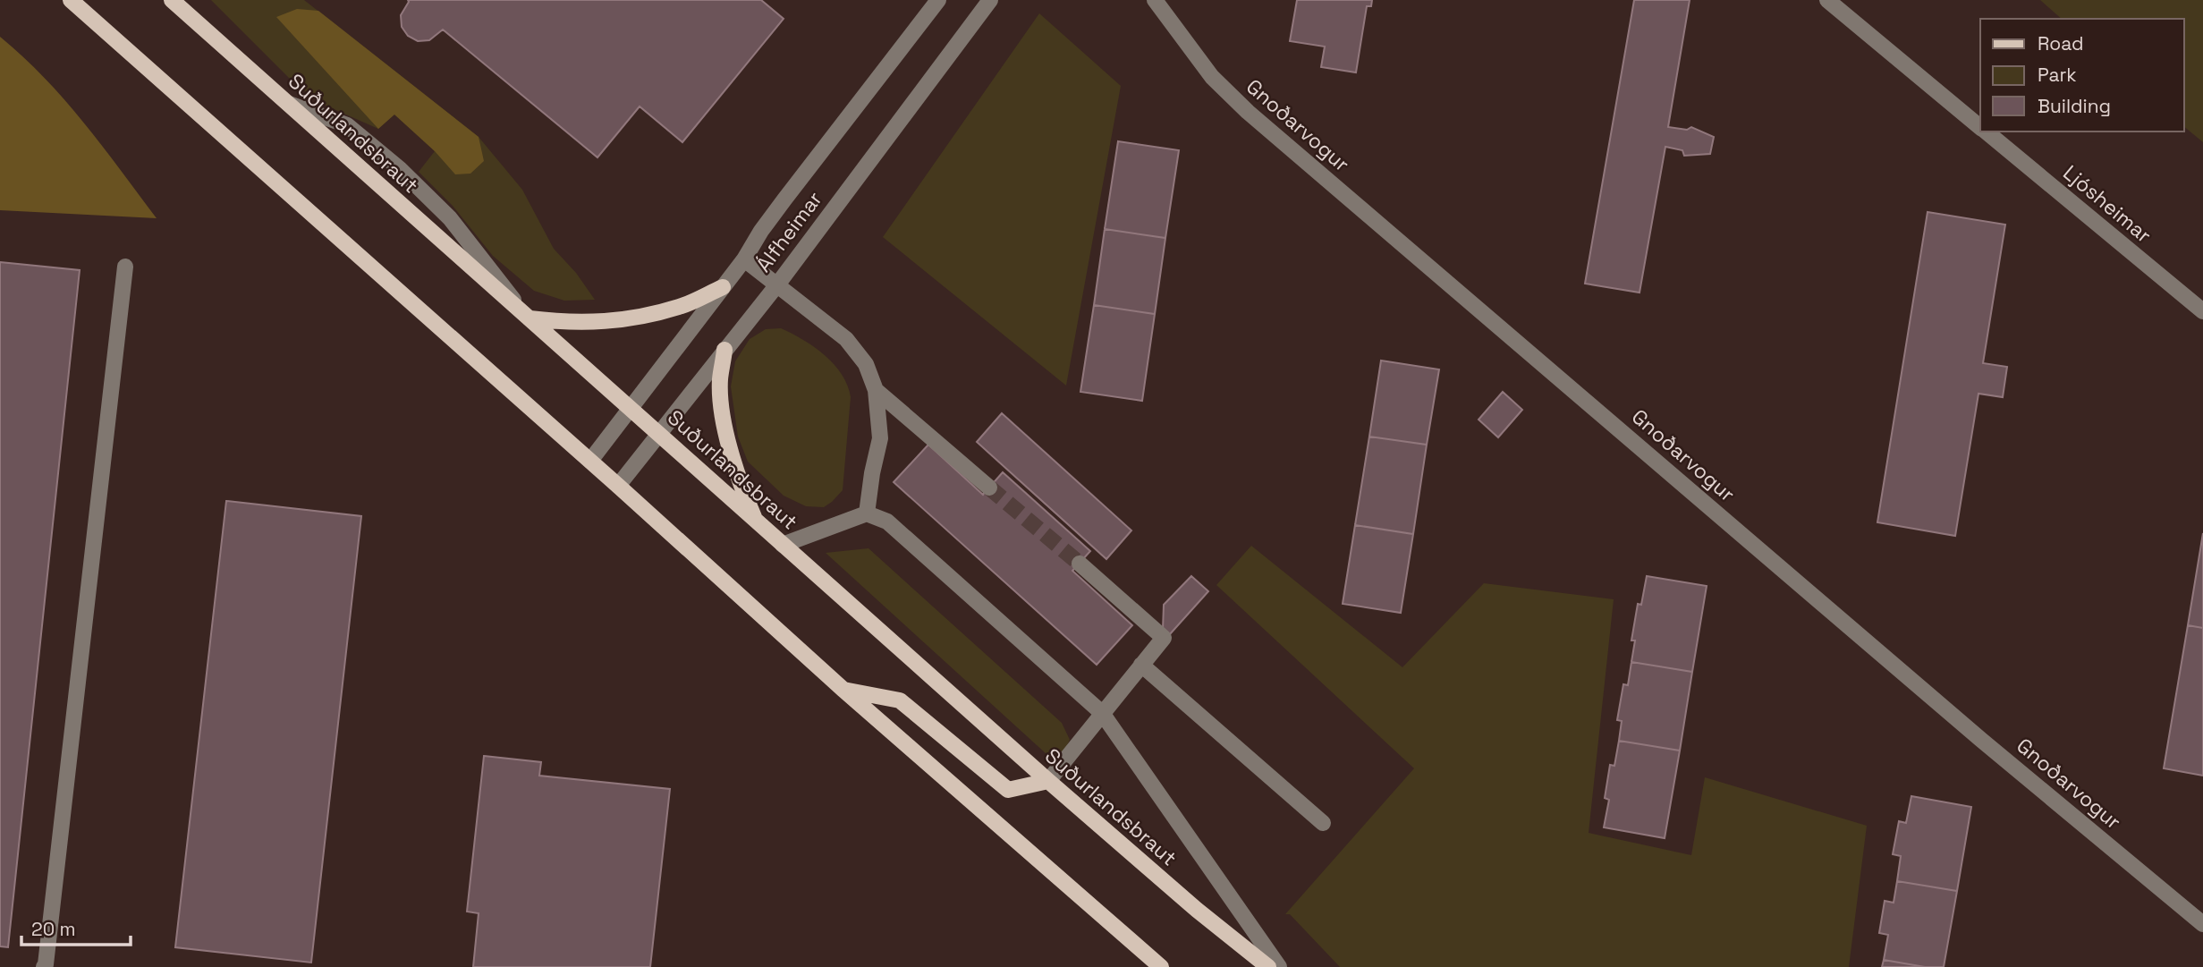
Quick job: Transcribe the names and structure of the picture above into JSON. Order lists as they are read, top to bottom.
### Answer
{
  "streets": {
    "main road": ["Suðurlandsbraut"],
    "street": ["Gnoðarvogur", "Ljósheimar", "Álfheimar"]
  },
  "crossings": [
    ["Suðurlandsbraut", "Álfheimar"]
  ],
  "legend": ["Road", "Park", "Building"],
  "scale_bar": "20 m"
}
